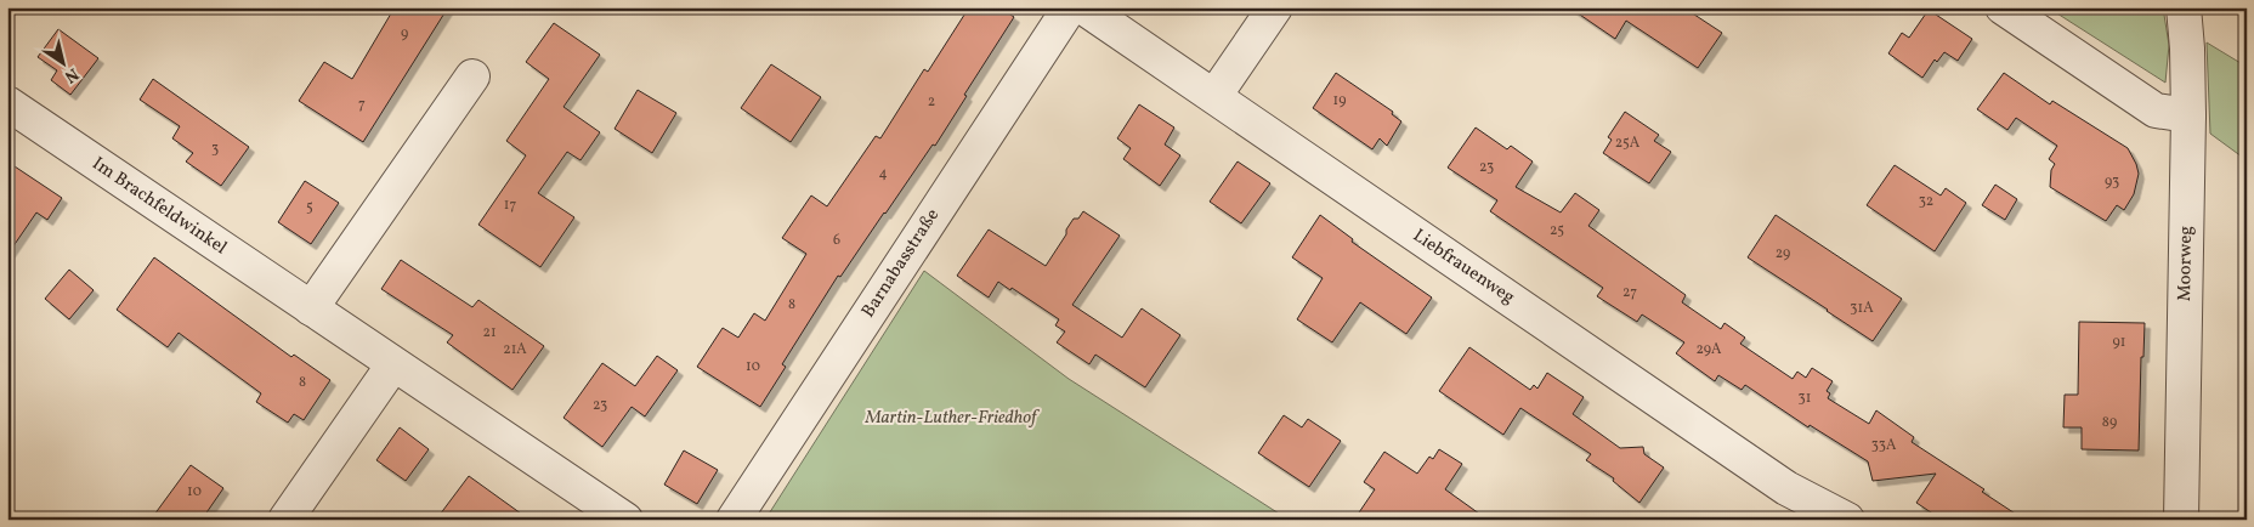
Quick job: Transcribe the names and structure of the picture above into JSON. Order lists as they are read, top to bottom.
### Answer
{
  "streets": {
    "street": [
      "Im Brachfeldwinkel",
      "Barnabasstraße",
      "Moorweg",
      "Liebfrauenweg"
    ]
  },
  "parks": ["Martin-Luther-Friedhof"],
  "house_numbers": [
    "9",
    "19",
    "2",
    "7",
    "25A",
    "3",
    "23",
    "4",
    "93",
    "32",
    "17",
    "5",
    "25",
    "6",
    "29",
    "27",
    "8",
    "31A",
    "21",
    "91",
    "21A",
    "29A",
    "10",
    "8",
    "31",
    "23",
    "89",
    "33A",
    "10"
  ],
  "north": "bottom right"
}
